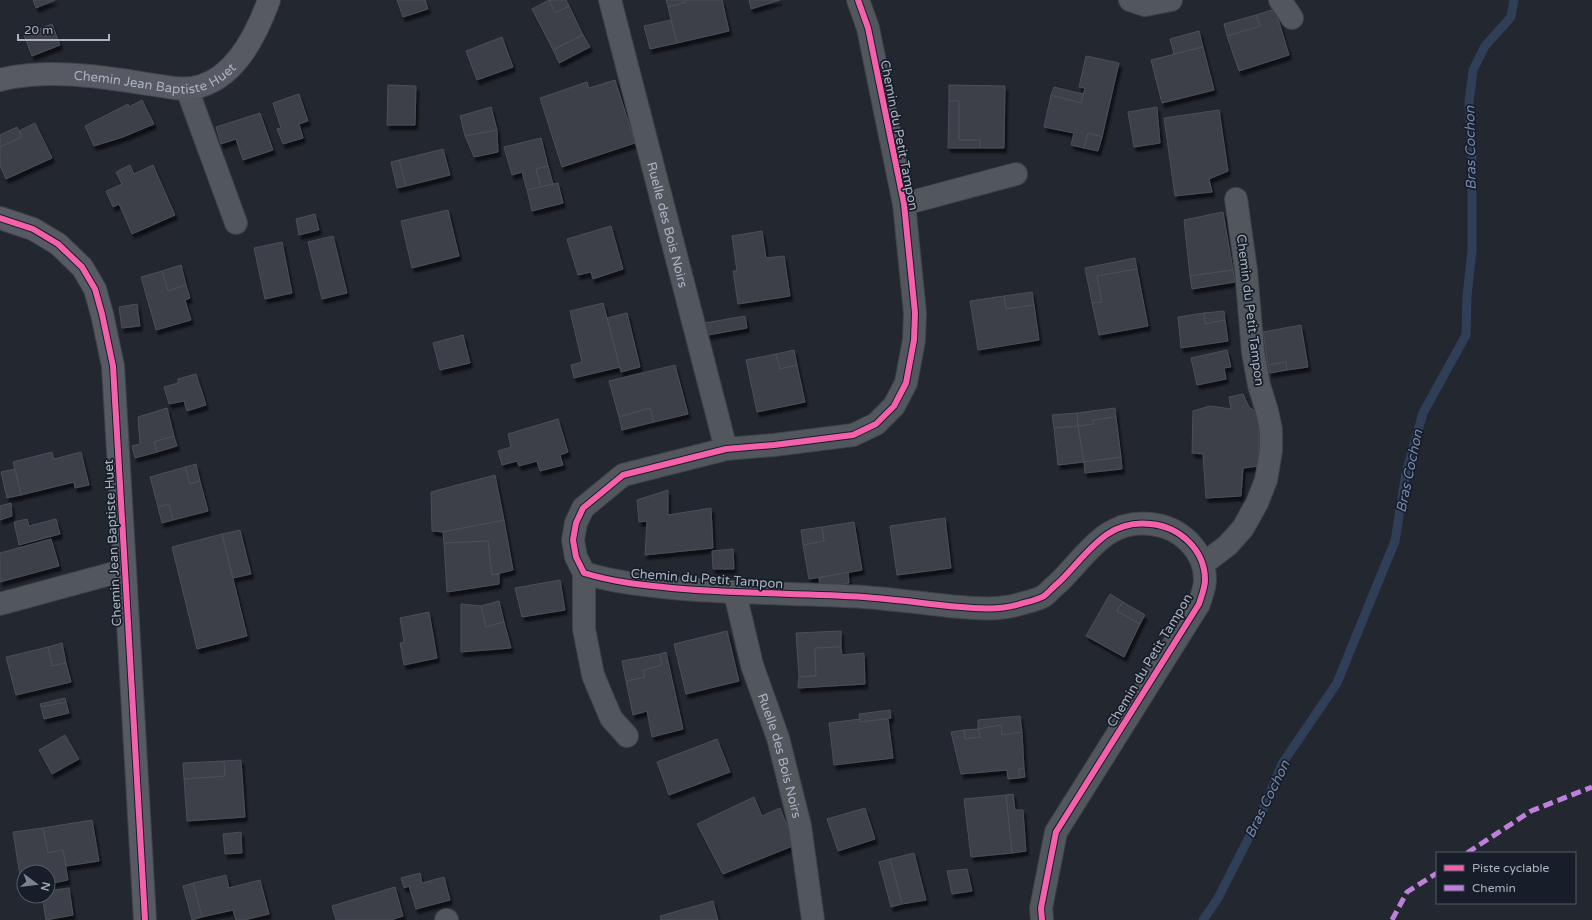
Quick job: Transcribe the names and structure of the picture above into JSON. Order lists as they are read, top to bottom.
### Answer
{
  "streets": {
    "street": ["Chemin Jean Baptiste Huet", "Chemin du Petit Tampon", "Ruelle des Bois Noirs"]
  },
  "crossings": [
    ["Chemin du Petit Tampon", "Ruelle des Bois Noirs"]
  ],
  "water": ["Bras Cochon"],
  "legend": ["Piste cyclable", "Chemin"],
  "scale_bar": "20 m",
  "north": "right"
}
